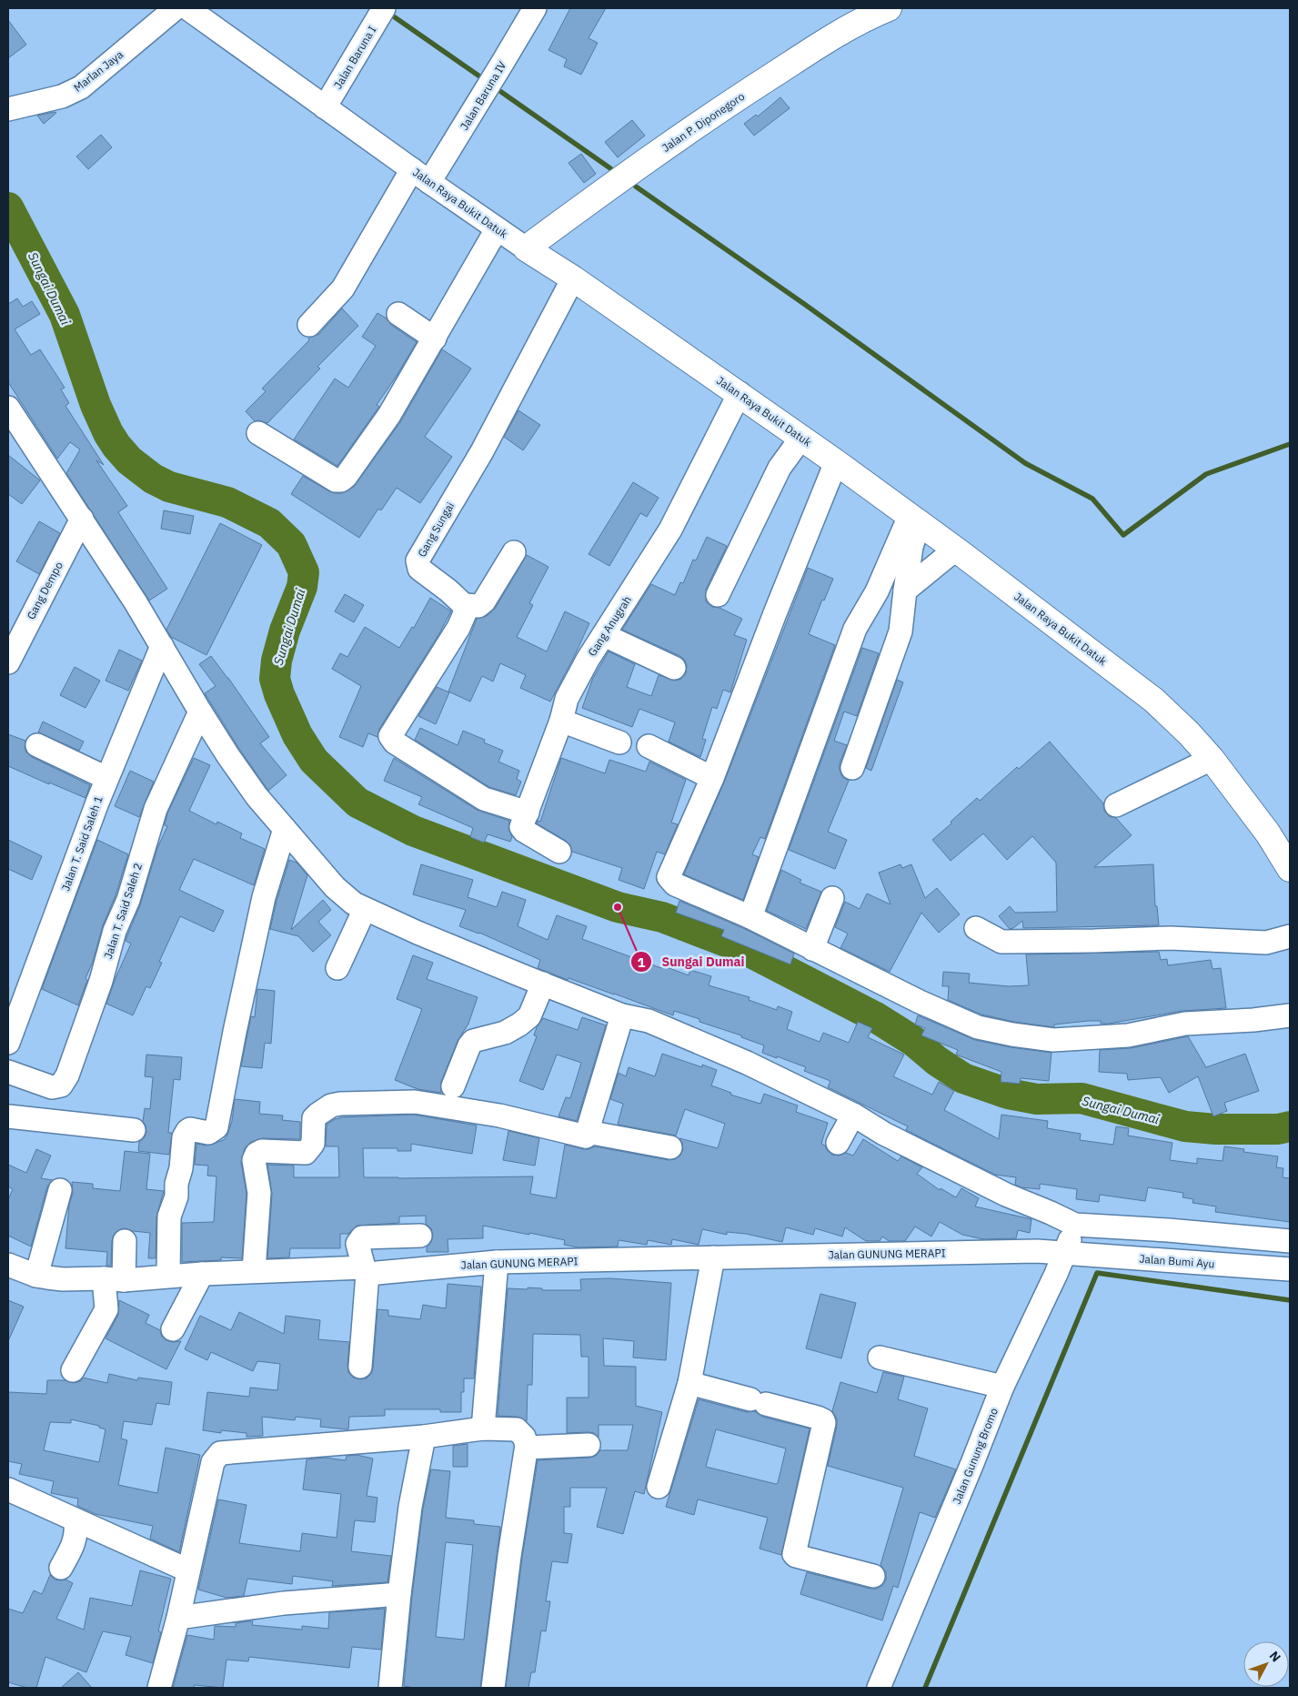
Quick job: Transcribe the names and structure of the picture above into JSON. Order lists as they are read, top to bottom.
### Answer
{
  "streets": {
    "main road": ["Jalan P. Diponegoro", "Jalan Raya Bukit Datuk"],
    "street": [
      "Jalan Baruna I",
      "Marlan Jaya",
      "Jalan Baruna IV",
      "Gang Sungai",
      "Gang Dempo",
      "Gang Anugrah",
      "Jalan T. Said Saleh 1",
      "Jalan T. Said Saleh 2",
      "Jalan GUNUNG MERAPI",
      "Jalan Bumi Ayu",
      "Jalan Gunung Bromo"
    ]
  },
  "crossings": [
    ["Jalan Baruna I", "Jalan Raya Bukit Datuk"],
    ["Jalan Baruna IV", "Jalan Raya Bukit Datuk"],
    ["Jalan P. Diponegoro", "Jalan Raya Bukit Datuk"],
    ["Jalan Raya Bukit Datuk", "Gang Sungai"],
    ["Jalan Raya Bukit Datuk", "Gang Anugrah"],
    ["Jalan GUNUNG MERAPI", "Jalan Bumi Ayu"],
    ["Jalan GUNUNG MERAPI", "Jalan Gunung Bromo"],
    ["Jalan Bumi Ayu", "Jalan Gunung Bromo"]
  ],
  "water": ["Sungai Dumai"],
  "places": ["Sungai Dumai"],
  "north": "top right"
}
